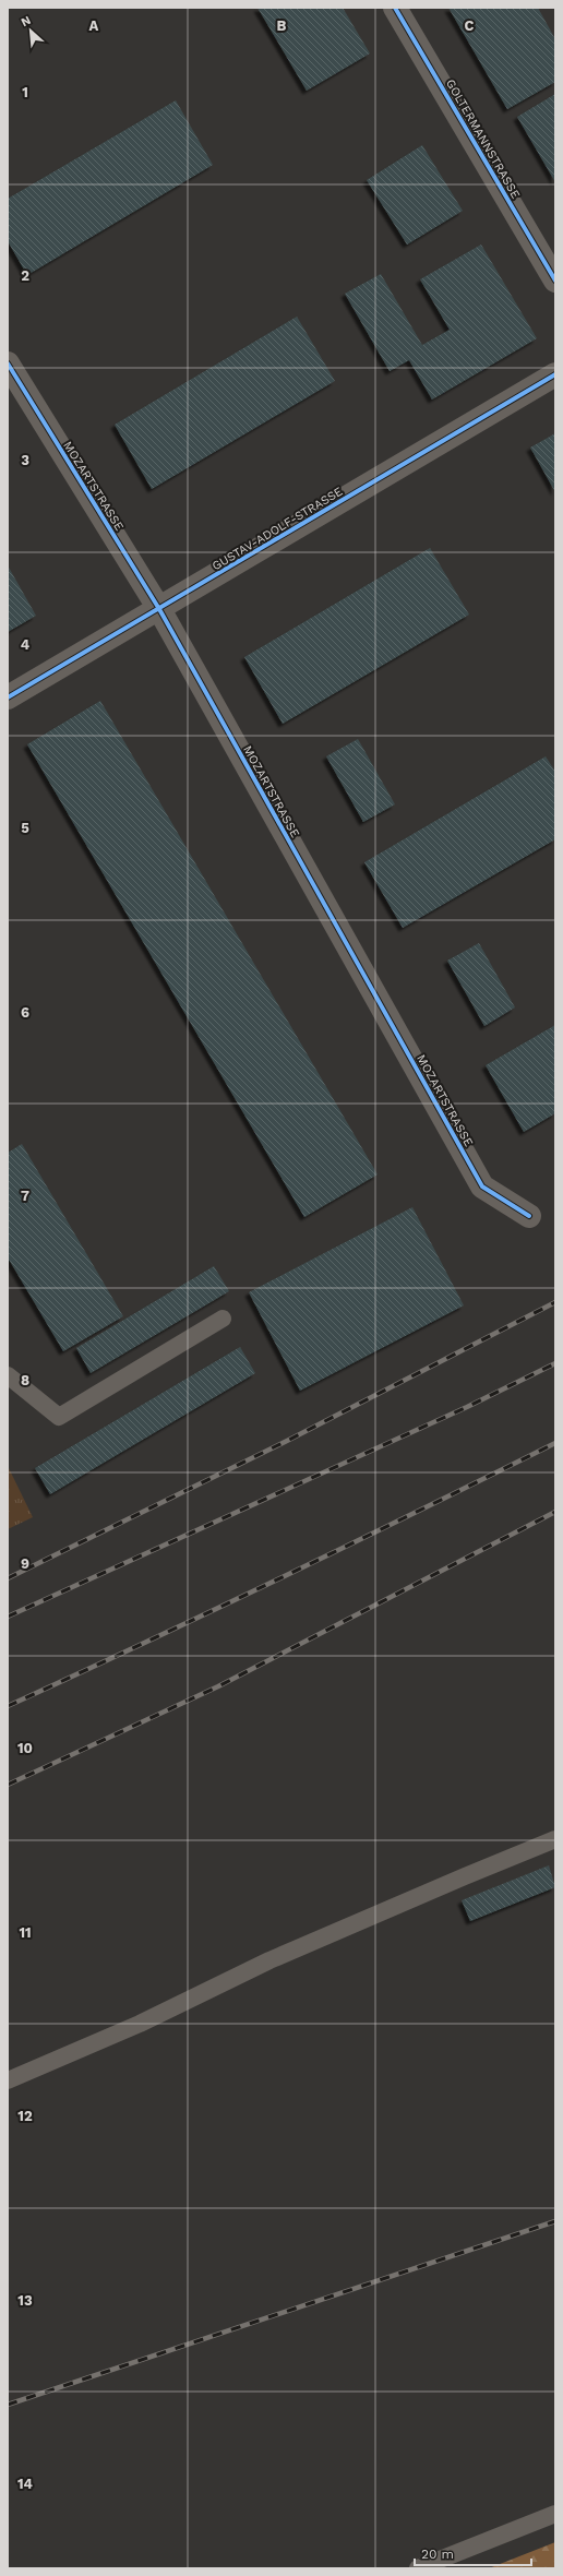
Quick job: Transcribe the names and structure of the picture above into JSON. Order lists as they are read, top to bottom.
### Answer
{
  "streets": {
    "street": ["GOLTERMANNSTRASSE", "MOZARTSTRASSE", "GUSTAV-ADOLF-STRASSE"]
  },
  "crossings": [
    ["MOZARTSTRASSE", "GUSTAV-ADOLF-STRASSE"]
  ],
  "scale_bar": "20 m",
  "north": "top left",
  "grid": {
    "columns": ["A", "B", "C"],
    "rows": [
      "1",
      "2",
      "3",
      "4",
      "5",
      "6",
      "7",
      "8",
      "9",
      "10",
      "11",
      "12",
      "13",
      "14"
    ]
  }
}
